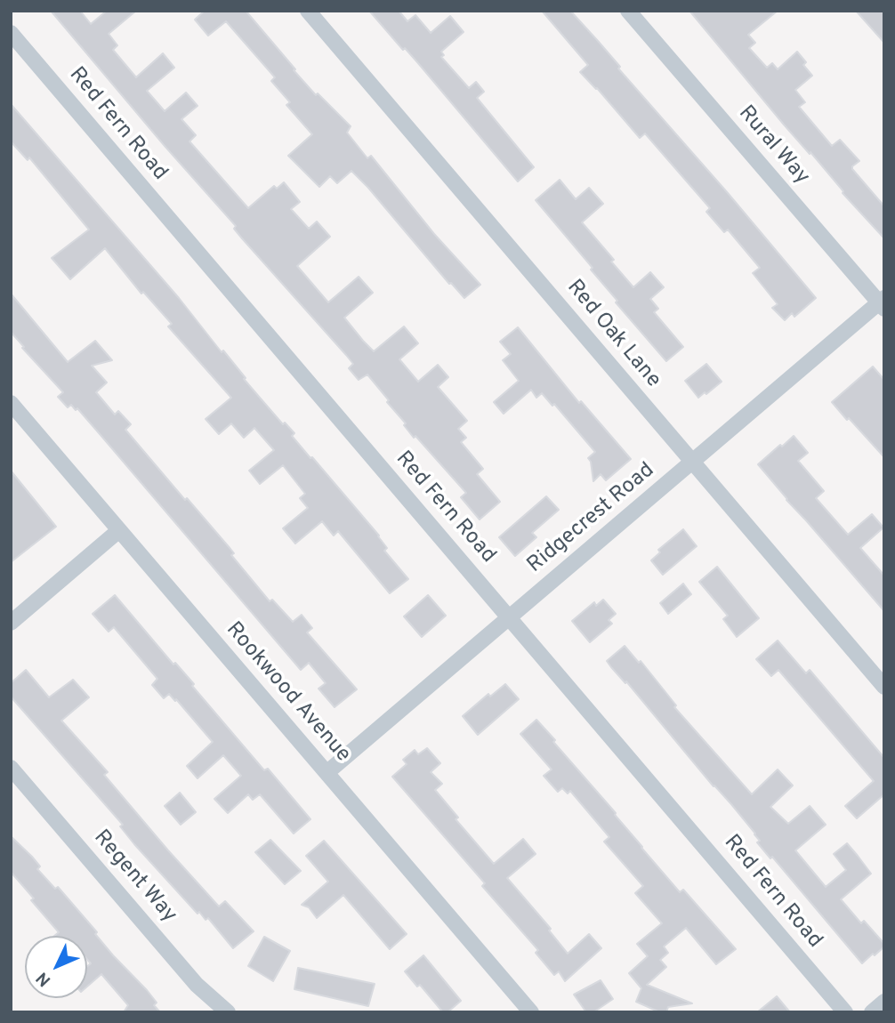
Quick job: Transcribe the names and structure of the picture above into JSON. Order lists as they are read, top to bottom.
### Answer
{
  "streets": {
    "street": [
      "Red Fern Road",
      "Rural Way",
      "Red Oak Lane",
      "Ridgecrest Road",
      "Rookwood Avenue",
      "Regent Way"
    ]
  },
  "crossings": [
    ["Red Fern Road", "Ridgecrest Road"],
    ["Rural Way", "Ridgecrest Road"],
    ["Red Oak Lane", "Ridgecrest Road"],
    ["Ridgecrest Road", "Rookwood Avenue"]
  ],
  "north": "bottom left"
}
